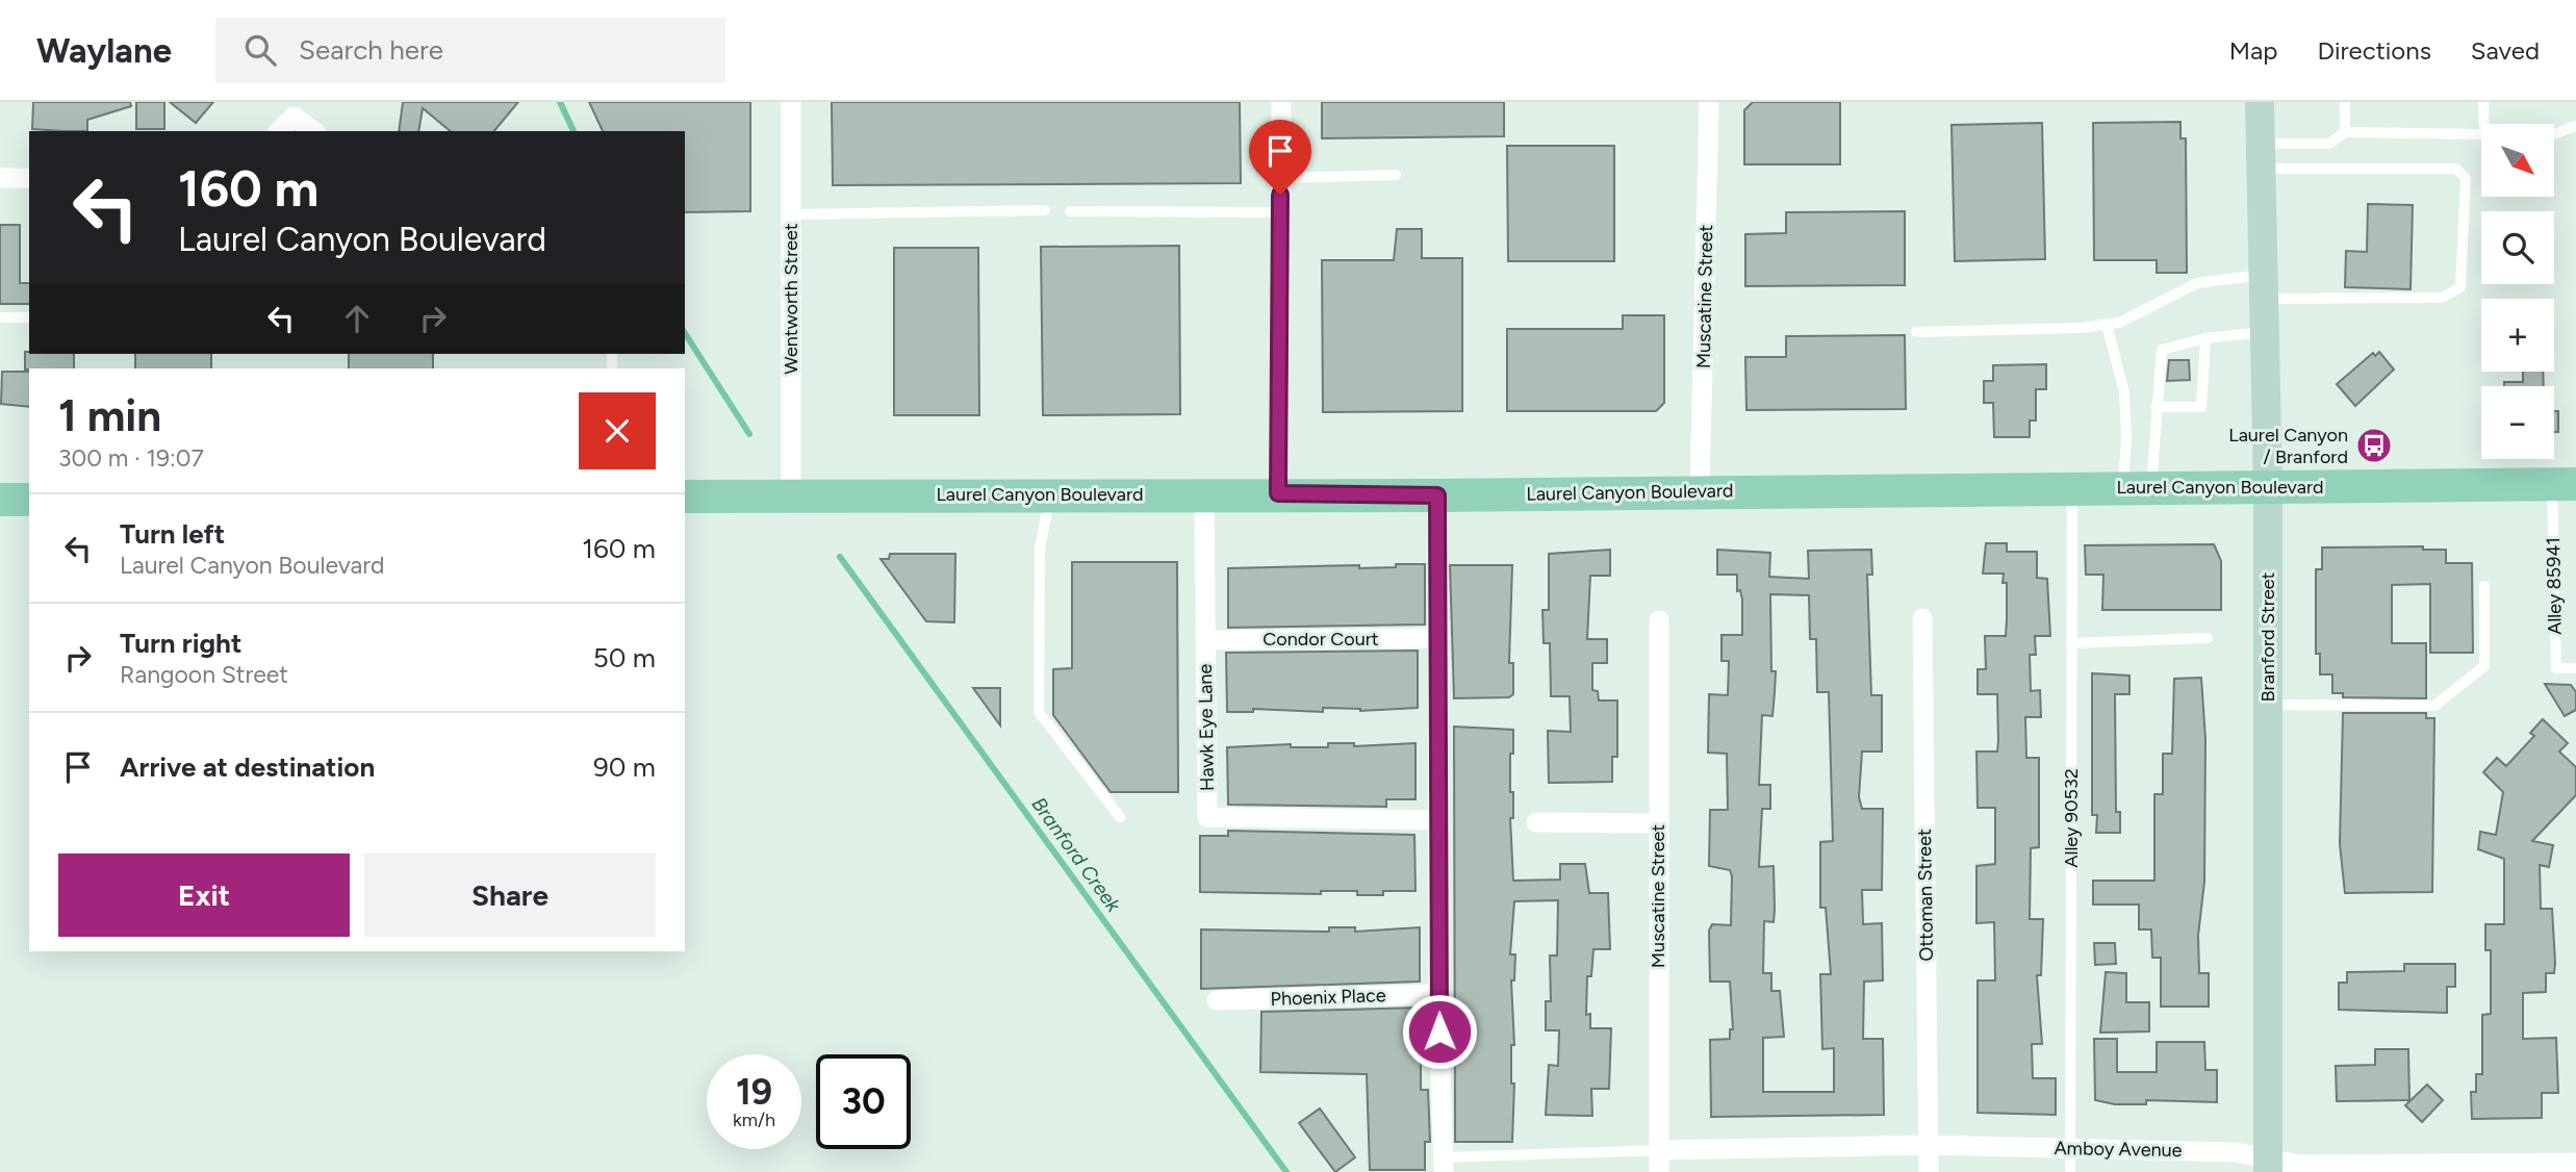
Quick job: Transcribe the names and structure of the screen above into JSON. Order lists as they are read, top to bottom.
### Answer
{
  "streets": {
    "main road": ["Laurel Canyon Boulevard", "Branford Street"],
    "street": [
      "Muscatine Street",
      "Wentworth Street",
      "Condor Court",
      "Hawk Eye Lane",
      "Ottoman Street",
      "Phoenix Place",
      "Amboy Avenue"
    ],
    "lane": ["Alley 85941", "Alley 90532"]
  },
  "crossings": [
    ["Muscatine Street", "Laurel Canyon Boulevard"],
    ["Muscatine Street", "Amboy Avenue"],
    ["Wentworth Street", "Laurel Canyon Boulevard"],
    ["Laurel Canyon Boulevard", "Alley 85941"],
    ["Laurel Canyon Boulevard", "Branford Street"],
    ["Laurel Canyon Boulevard", "Hawk Eye Lane"],
    ["Laurel Canyon Boulevard", "Alley 90532"],
    ["Branford Street", "Amboy Avenue"],
    ["Condor Court", "Hawk Eye Lane"],
    ["Alley 90532", "Amboy Avenue"],
    ["Ottoman Street", "Amboy Avenue"]
  ],
  "water": ["Branford Creek"],
  "places": {
    "bus stop": ["Laurel Canyon / Branford"]
  },
  "north": "bottom right",
  "page": {
    "header": "Waylane",
    "search": "Search here",
    "nav": ["Map", "Directions", "Saved"],
    "map_buttons": ["+", "−"],
    "turn": ["160 m", "Laurel Canyon Boulevard"],
    "heading": ["1 min", "300 m · 19:07"],
    "list": [
      {
        "name": "Turn left",
        "note": "Laurel Canyon Boulevard",
        "value": "160 m"
      },
      {
        "name": "Turn right",
        "note": "Rangoon Street",
        "value": "50 m"
      },
      {
        "name": "Arrive at destination",
        "value": "90 m"
      }
    ],
    "buttons": ["Exit", "Share"],
    "speed": "19 km/h",
    "limit": "30"
  }
}
